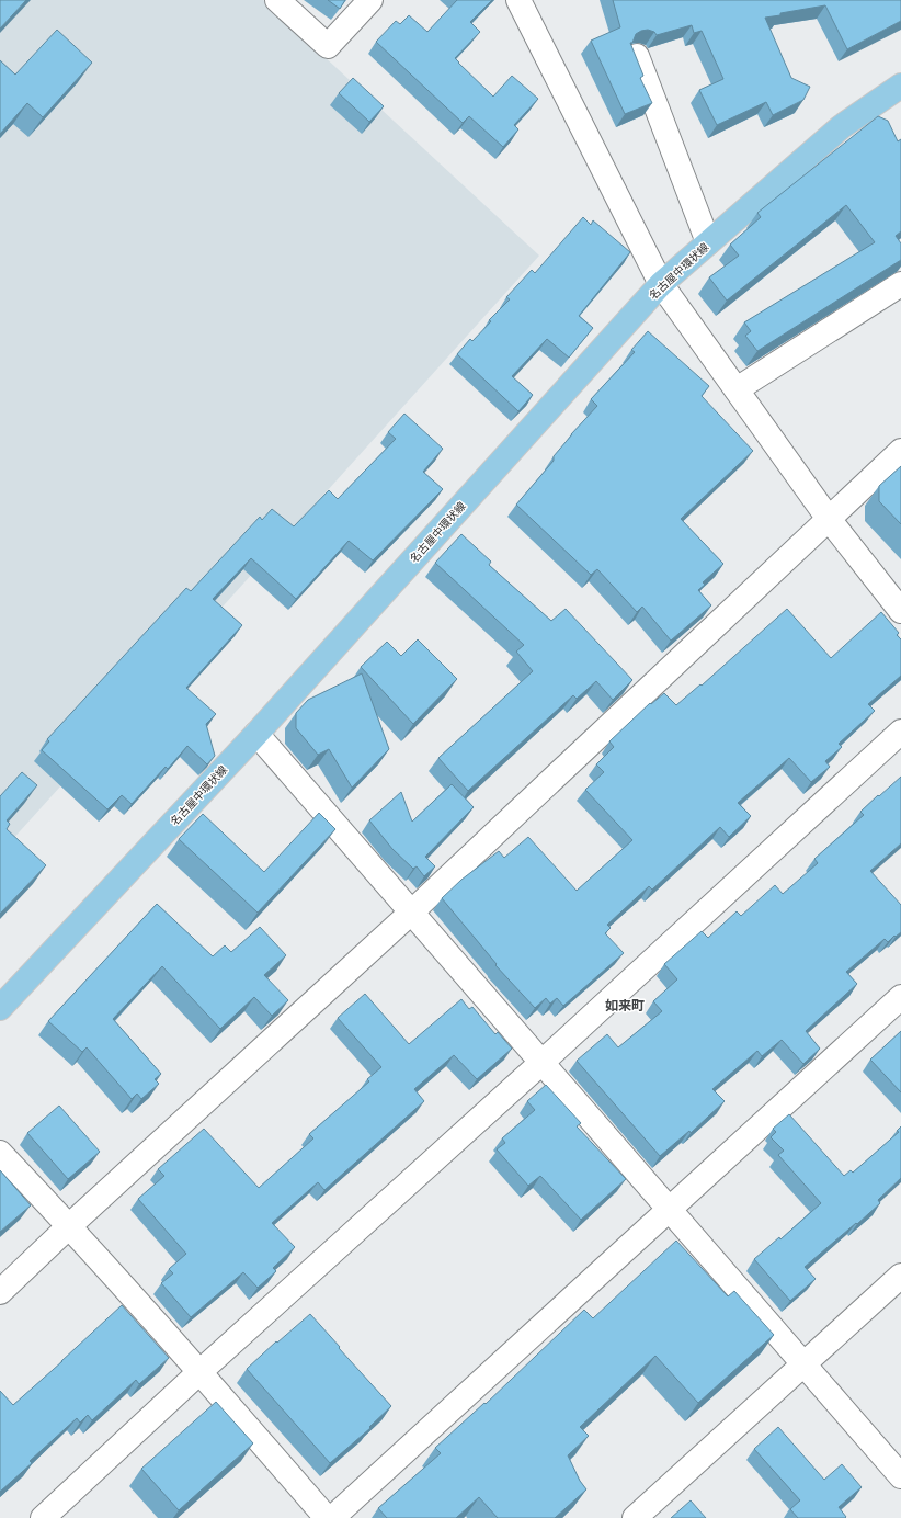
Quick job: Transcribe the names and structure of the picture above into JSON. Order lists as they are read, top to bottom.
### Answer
{
  "streets": {
    "main road": ["名古屋中環状線"]
  },
  "districts": ["如来町"]
}
